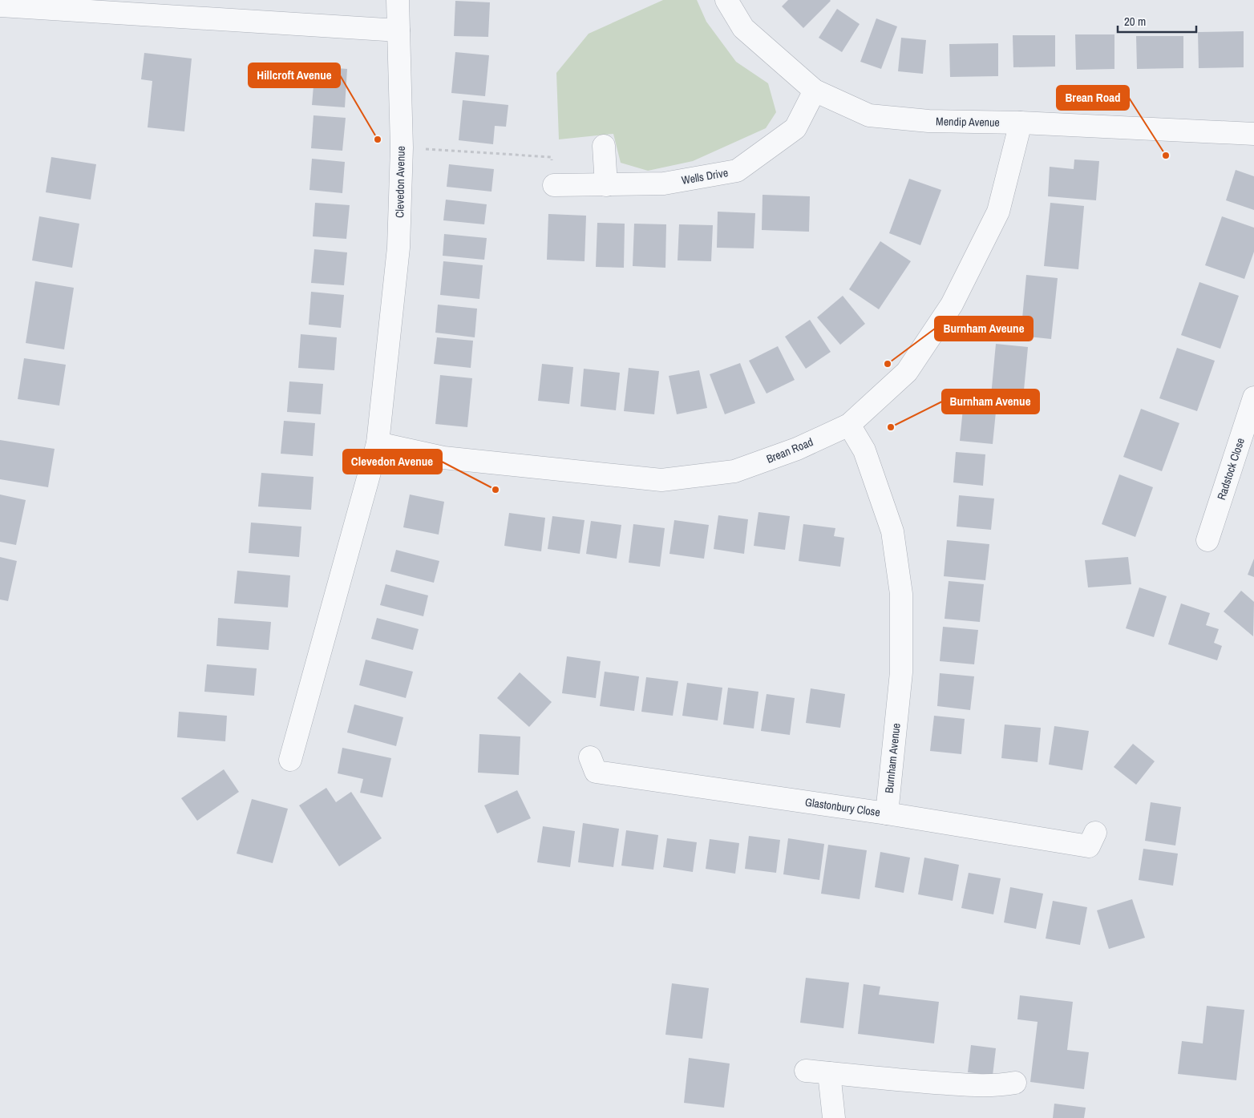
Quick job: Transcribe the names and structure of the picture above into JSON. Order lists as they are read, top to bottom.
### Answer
{
  "streets": {
    "street": [
      "Mendip Avenue",
      "Wells Drive",
      "Clevedon Avenue",
      "Brean Road",
      "Radstock Close",
      "Burnham Avenue",
      "Glastonbury Close"
    ]
  },
  "crossings": [
    ["Mendip Avenue", "Wells Drive"],
    ["Mendip Avenue", "Brean Road"],
    ["Clevedon Avenue", "Brean Road"],
    ["Brean Road", "Burnham Avenue"],
    ["Burnham Avenue", "Glastonbury Close"]
  ],
  "places": [
    "Hillcroft Avenue",
    "Brean Road",
    "Burnham Aveune",
    "Burnham Avenue",
    "Clevedon Avenue"
  ],
  "scale_bar": "20 m"
}
